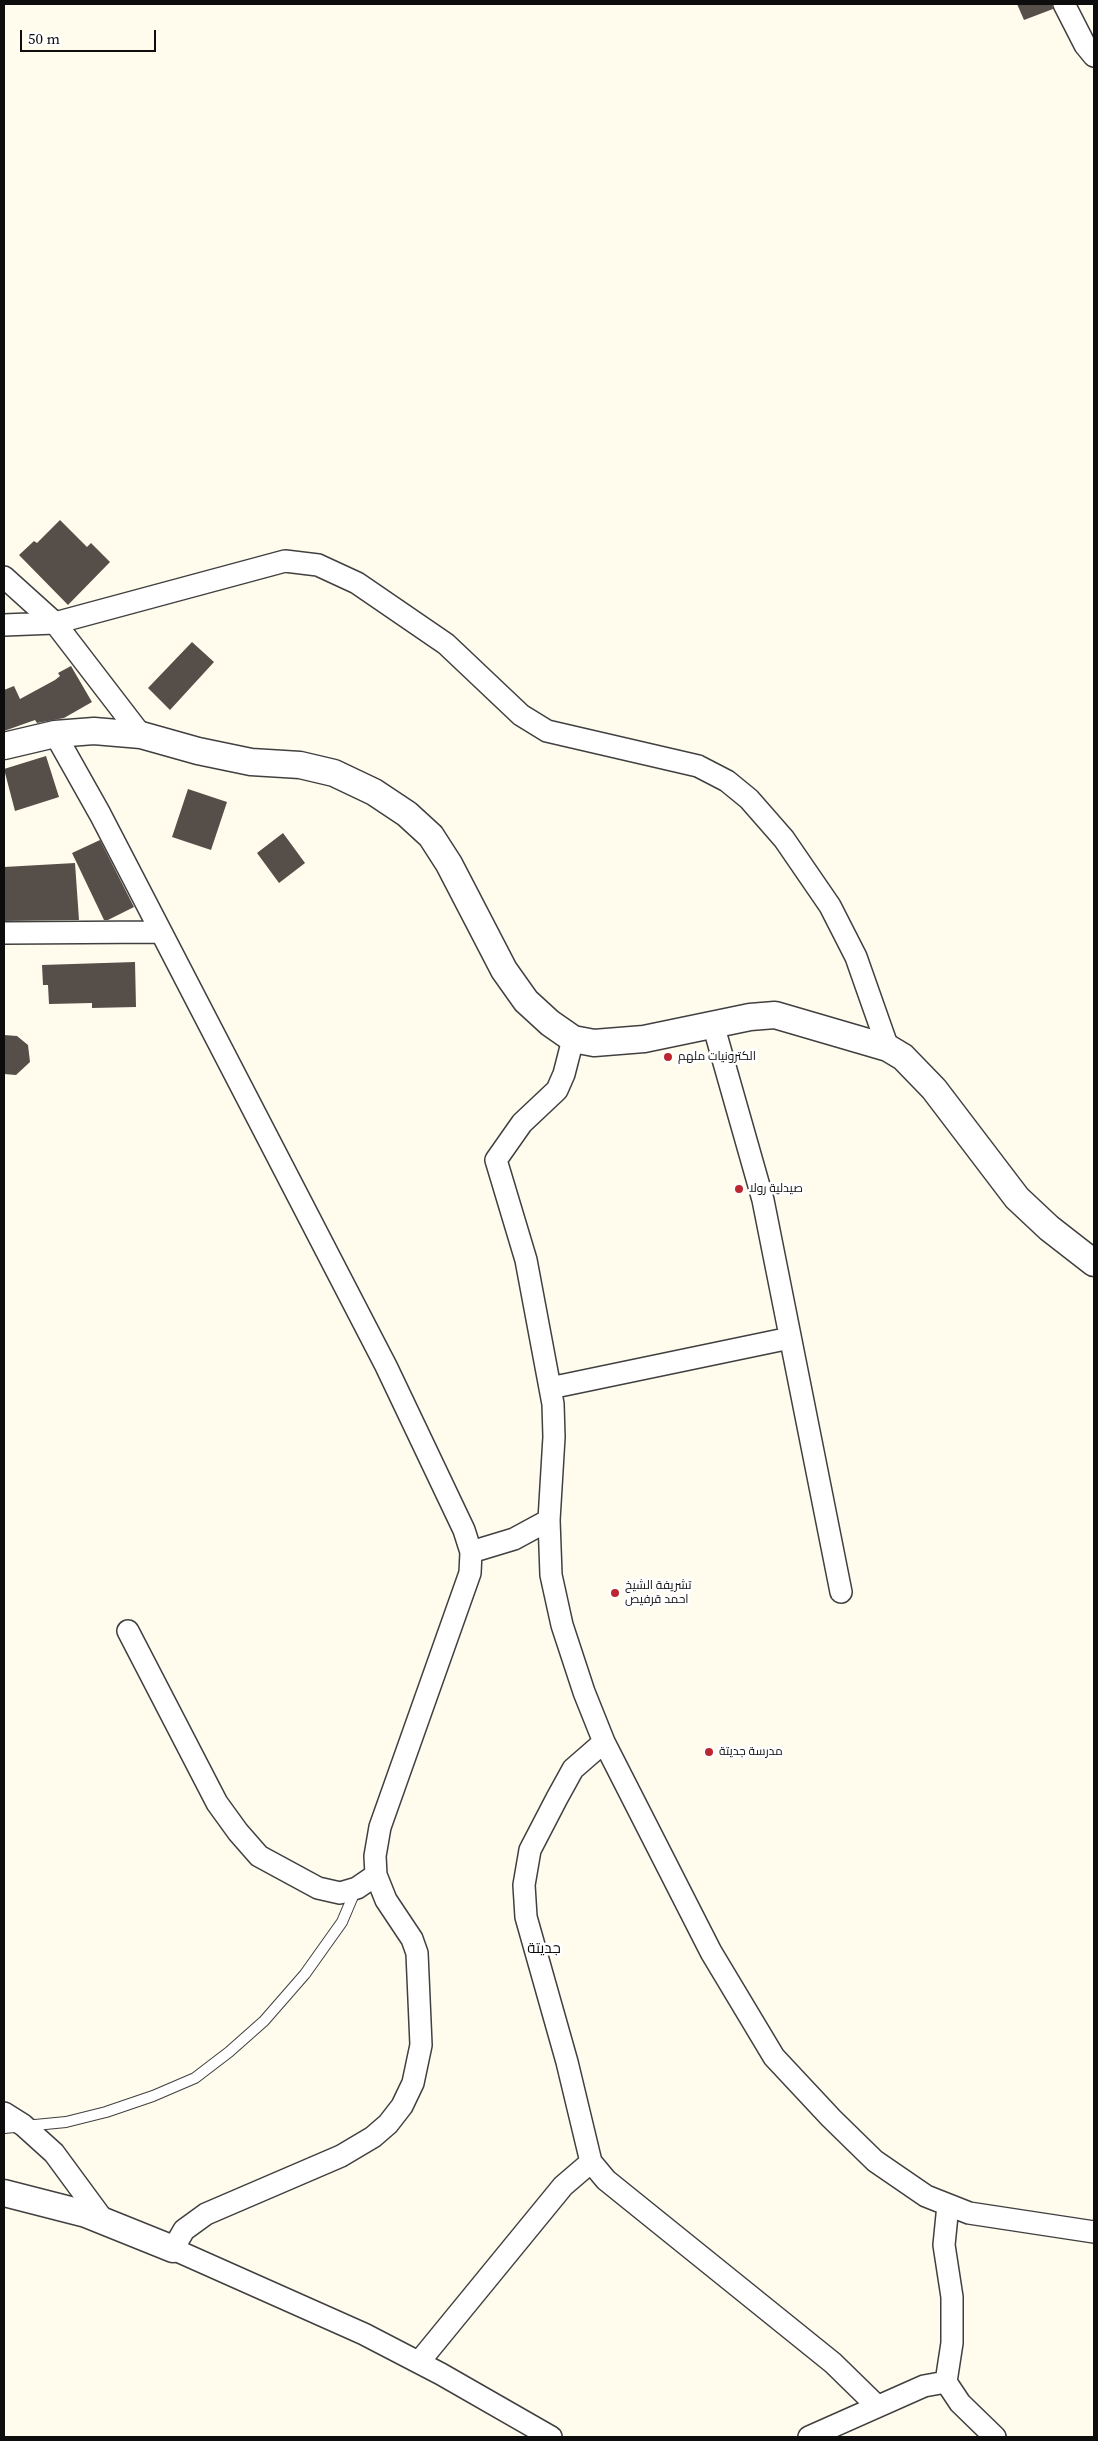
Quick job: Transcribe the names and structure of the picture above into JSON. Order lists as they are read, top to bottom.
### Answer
{
  "districts": ["جديتة"],
  "places": [
    "الكترونيات ملهم",
    "صيدلية رولا",
    "تشريفة الشيخ احمد قرفيص",
    "مدرسة جديتة"
  ],
  "scale_bar": "50 m"
}
